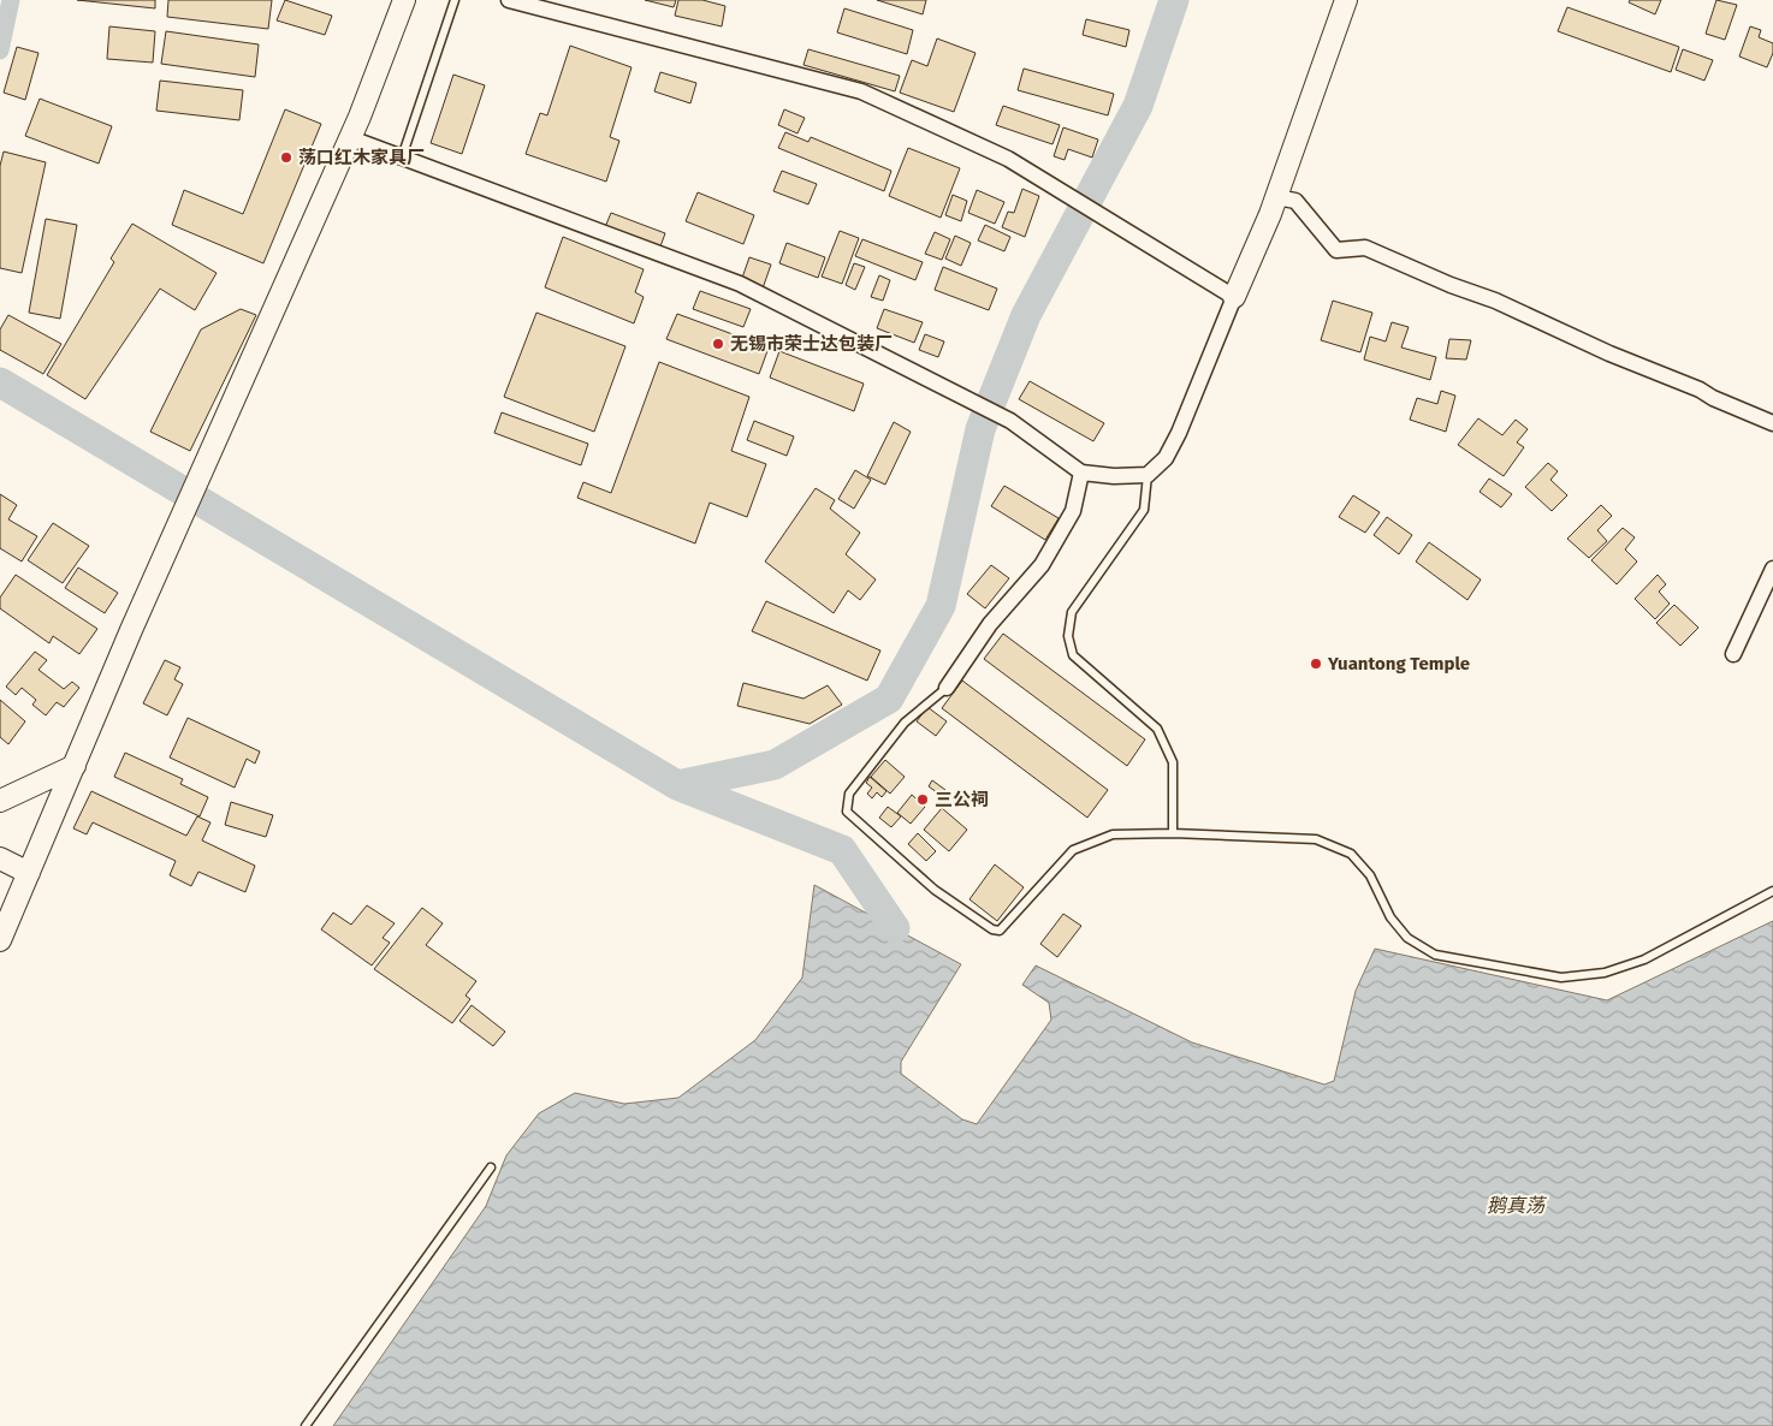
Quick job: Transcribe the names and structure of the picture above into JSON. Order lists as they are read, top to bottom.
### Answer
{
  "water": ["鹅真荡"],
  "places": [
    "荡口红木家具厂",
    "无锡市荣士达包装厂",
    "Yuantong Temple",
    "三公祠"
  ]
}
